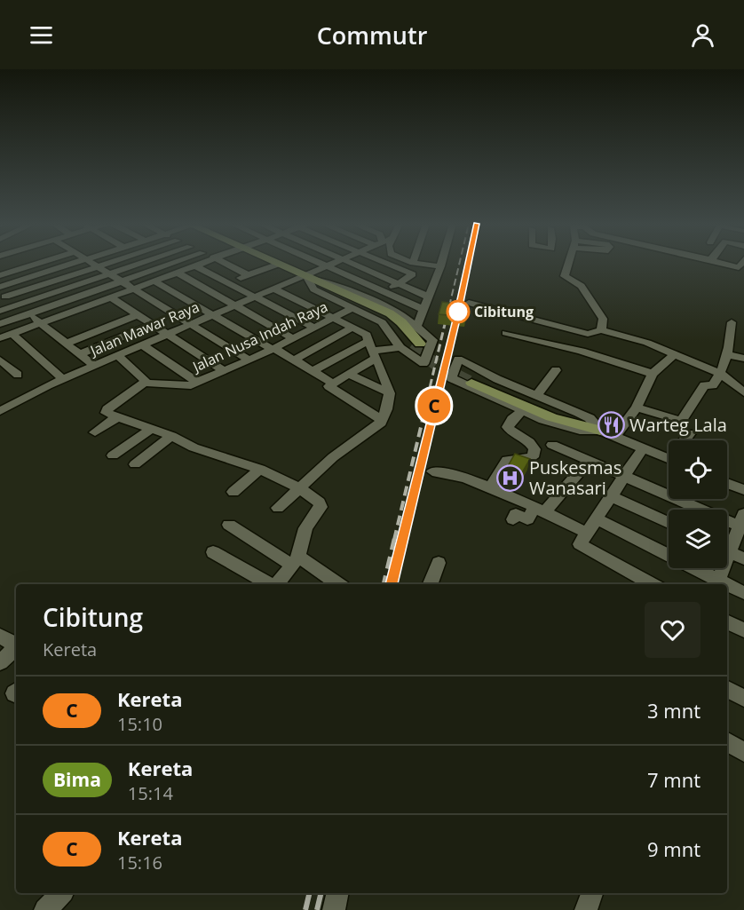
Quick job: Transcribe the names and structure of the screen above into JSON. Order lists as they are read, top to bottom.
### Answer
{
  "streets": {
    "street": ["Jalan Mawar Raya", "Jalan Nusa Indah Raya"]
  },
  "places": {
    "other": ["Cibitung"],
    "restaurant": ["Warteg Lala"],
    "hospital": ["Puskesmas Wanasari"]
  },
  "page": {
    "header": "Commutr",
    "on_map": "C",
    "heading": ["Cibitung", "Kereta"],
    "list": [
      {
        "mark": "C",
        "name": "Kereta",
        "note": "15:10",
        "value": "3 mnt"
      },
      {
        "mark": "Bima",
        "name": "Kereta",
        "note": "15:14",
        "value": "7 mnt"
      },
      {
        "mark": "C",
        "name": "Kereta",
        "note": "15:16",
        "value": "9 mnt"
      }
    ]
  }
}
